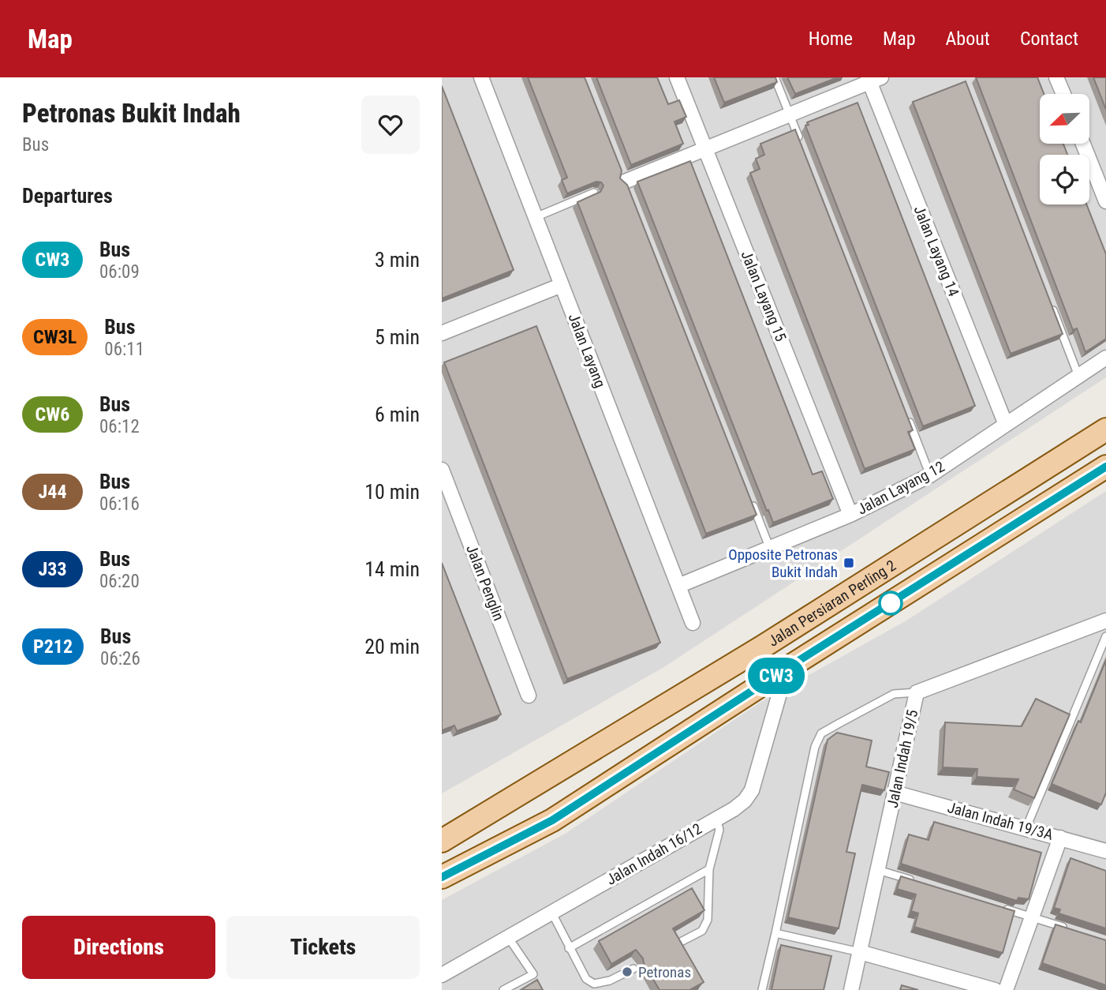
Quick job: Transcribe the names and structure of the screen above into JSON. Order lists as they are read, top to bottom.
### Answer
{
  "streets": {
    "main road": ["Jalan Persiaran Perling 2"],
    "street": [
      "Jalan Layang 14",
      "Jalan Layang 15",
      "Jalan Layang",
      "Jalan Layang 12",
      "Jalan Penglin",
      "Jalan Indah 19/5",
      "Jalan Indah 19/3A",
      "Jalan Indah 16/12"
    ]
  },
  "crossings": [
    ["Jalan Layang 14", "Jalan Layang 12"],
    ["Jalan Layang 15", "Jalan Layang 12"],
    ["Jalan Layang", "Jalan Layang 12"],
    ["Jalan Persiaran Perling 2", "Jalan Indah 16/12"],
    ["Jalan Indah 19/5", "Jalan Indah 19/3A"]
  ],
  "places": {
    "transit": ["Opposite Petronas Bukit Indah"],
    "other": ["Petronas"]
  },
  "lines": ["bus line CW3"],
  "north": "bottom left",
  "page": {
    "header": "Map",
    "nav": [
      "Home",
      "Map",
      "About",
      "Contact"
    ],
    "heading": [
      ["Petronas Bukit Indah", "Bus"],
      "Departures"
    ],
    "on_map": "CW3",
    "list": [
      {
        "mark": "CW3",
        "name": "Bus",
        "note": "06:09",
        "value": "3 min"
      },
      {
        "mark": "CW3L",
        "name": "Bus",
        "note": "06:11",
        "value": "5 min"
      },
      {
        "mark": "CW6",
        "name": "Bus",
        "note": "06:12",
        "value": "6 min"
      },
      {
        "mark": "J44",
        "name": "Bus",
        "note": "06:16",
        "value": "10 min"
      },
      {
        "mark": "J33",
        "name": "Bus",
        "note": "06:20",
        "value": "14 min"
      },
      {
        "mark": "P212",
        "name": "Bus",
        "note": "06:26",
        "value": "20 min"
      }
    ],
    "buttons": ["Directions", "Tickets"]
  }
}
